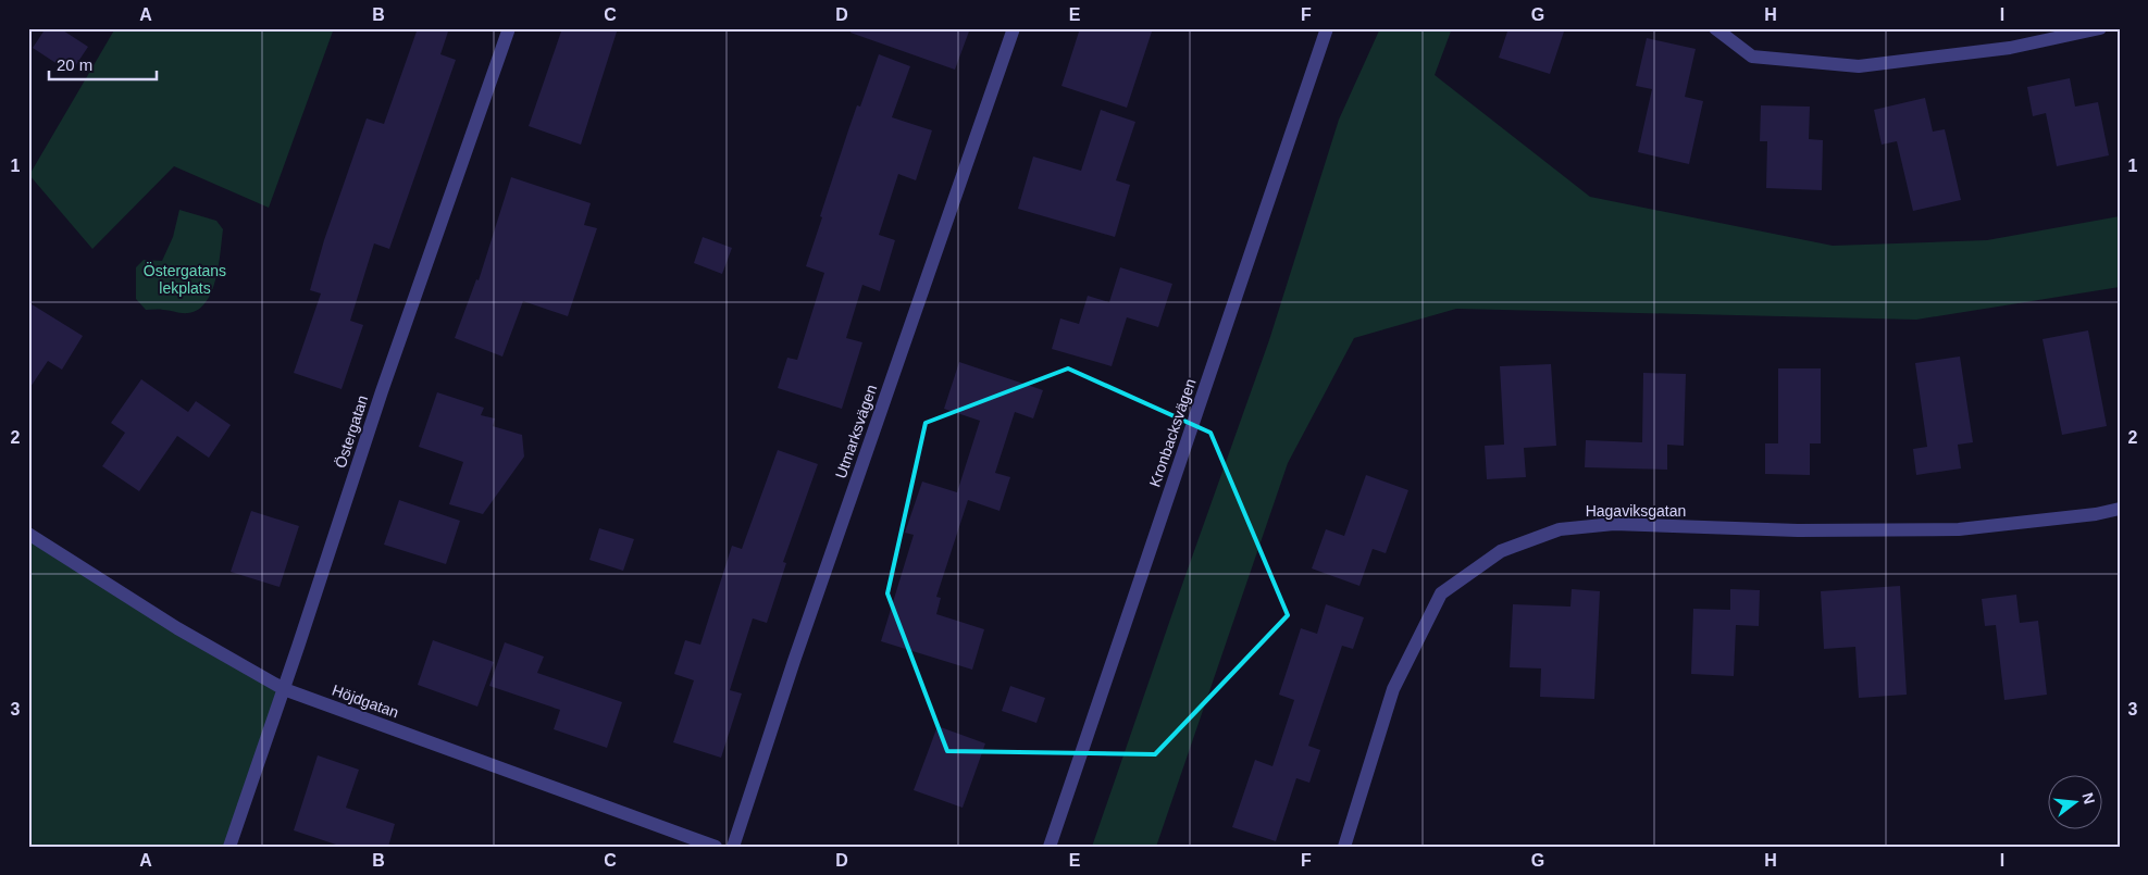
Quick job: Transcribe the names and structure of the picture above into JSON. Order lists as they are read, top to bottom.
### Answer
{
  "streets": {
    "street": [
      "Östergatan",
      "Utmarksvägen",
      "Kronbacksvägen",
      "Hagaviksgatan",
      "Höjdgatan"
    ]
  },
  "crossings": [
    ["Östergatan", "Höjdgatan"]
  ],
  "parks": ["Östergatans lekplats"],
  "scale_bar": "20 m",
  "north": "right",
  "grid": {
    "columns": [
      "A",
      "B",
      "C",
      "D",
      "E",
      "F",
      "G",
      "H",
      "I"
    ],
    "rows": ["1", "2", "3"]
  }
}
